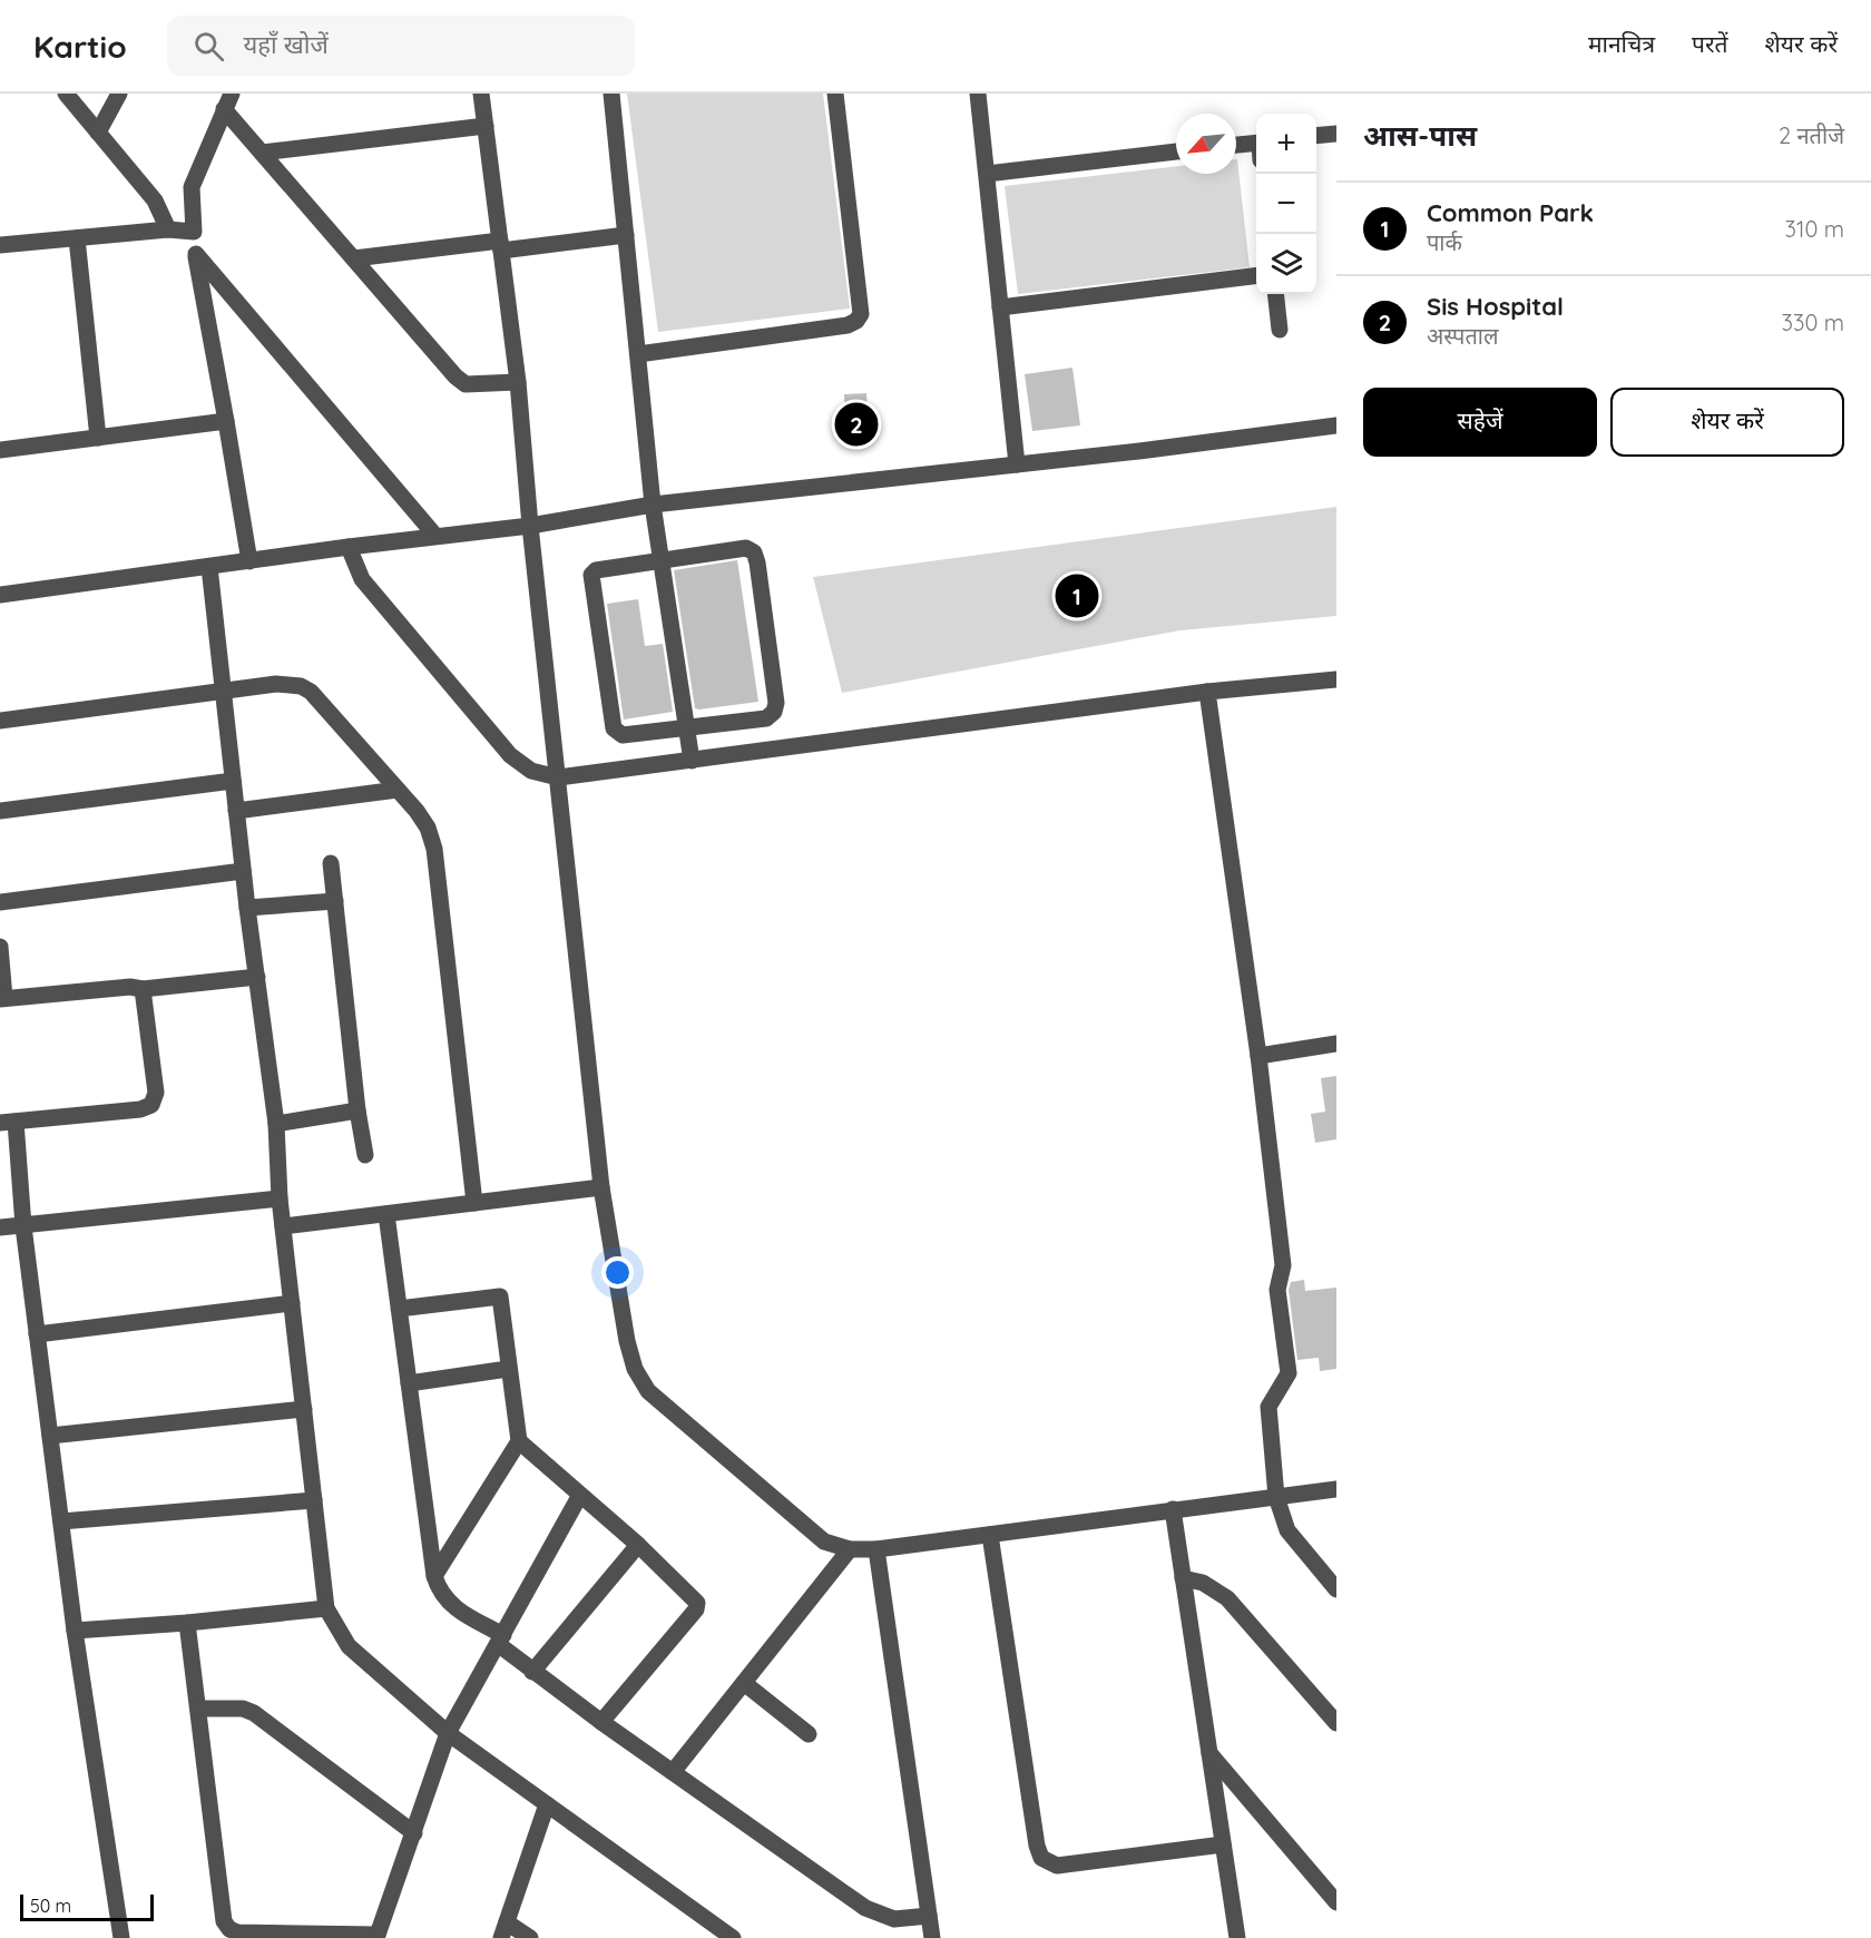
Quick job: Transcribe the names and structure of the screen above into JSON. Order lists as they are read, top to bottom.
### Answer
{
  "scale_bar": "50 m",
  "north": "bottom left",
  "page": {
    "header": "Kartio",
    "search": "यहाँ खोजें",
    "nav": ["मानचित्र", "परतें", "शेयर करें"],
    "heading": ["आस-पास", "2 नतीजे"],
    "map_buttons": ["+", "−"],
    "list": [
      {
        "mark": "1",
        "name": "Common Park",
        "note": "पार्क",
        "value": "310 m"
      },
      {
        "mark": "2",
        "name": "Sis Hospital",
        "note": "अस्पताल",
        "value": "330 m"
      }
    ],
    "buttons": ["सहेजें", "शेयर करें"],
    "pins": ["2", "1"],
    "scale": "50 m"
  }
}
